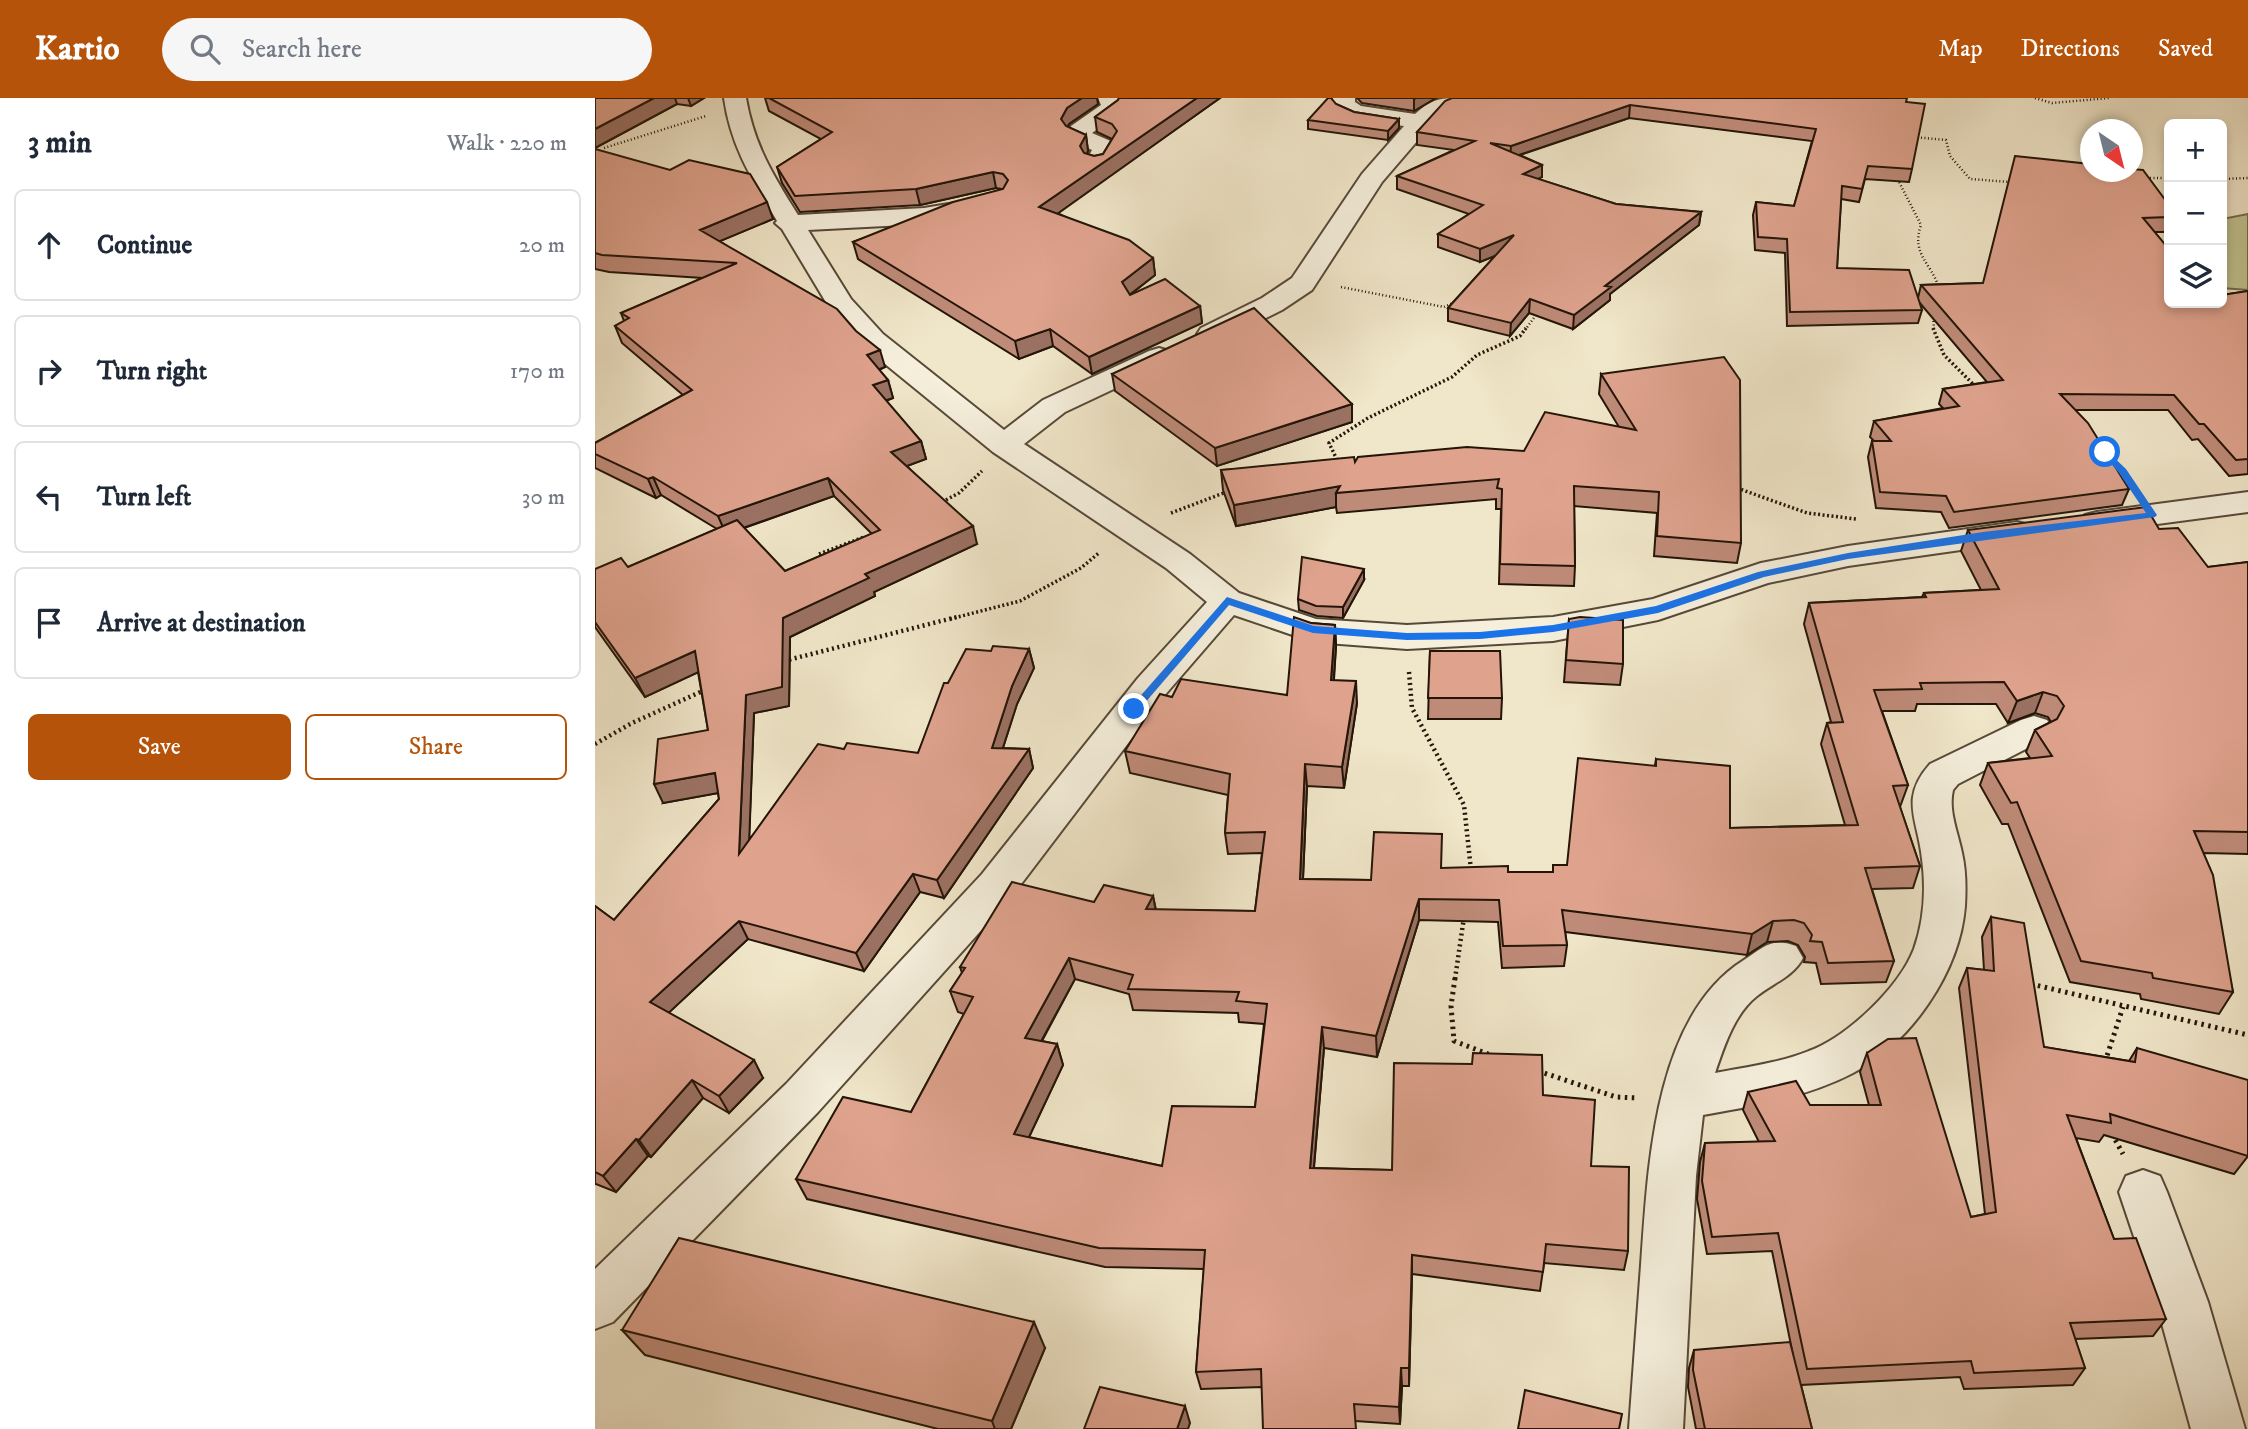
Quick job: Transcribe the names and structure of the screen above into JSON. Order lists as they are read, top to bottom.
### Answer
{
  "north": "bottom right",
  "page": {
    "header": "Kartio",
    "search": "Search here",
    "nav": ["Map", "Directions", "Saved"],
    "heading": ["3 min", "Walk · 220 m"],
    "map_buttons": ["+", "−"],
    "list": [
      ["Continue", "20 m"],
      ["Turn right", "170 m"],
      ["Turn left", "30 m"],
      "Arrive at destination"
    ],
    "buttons": ["Save", "Share"]
  }
}
